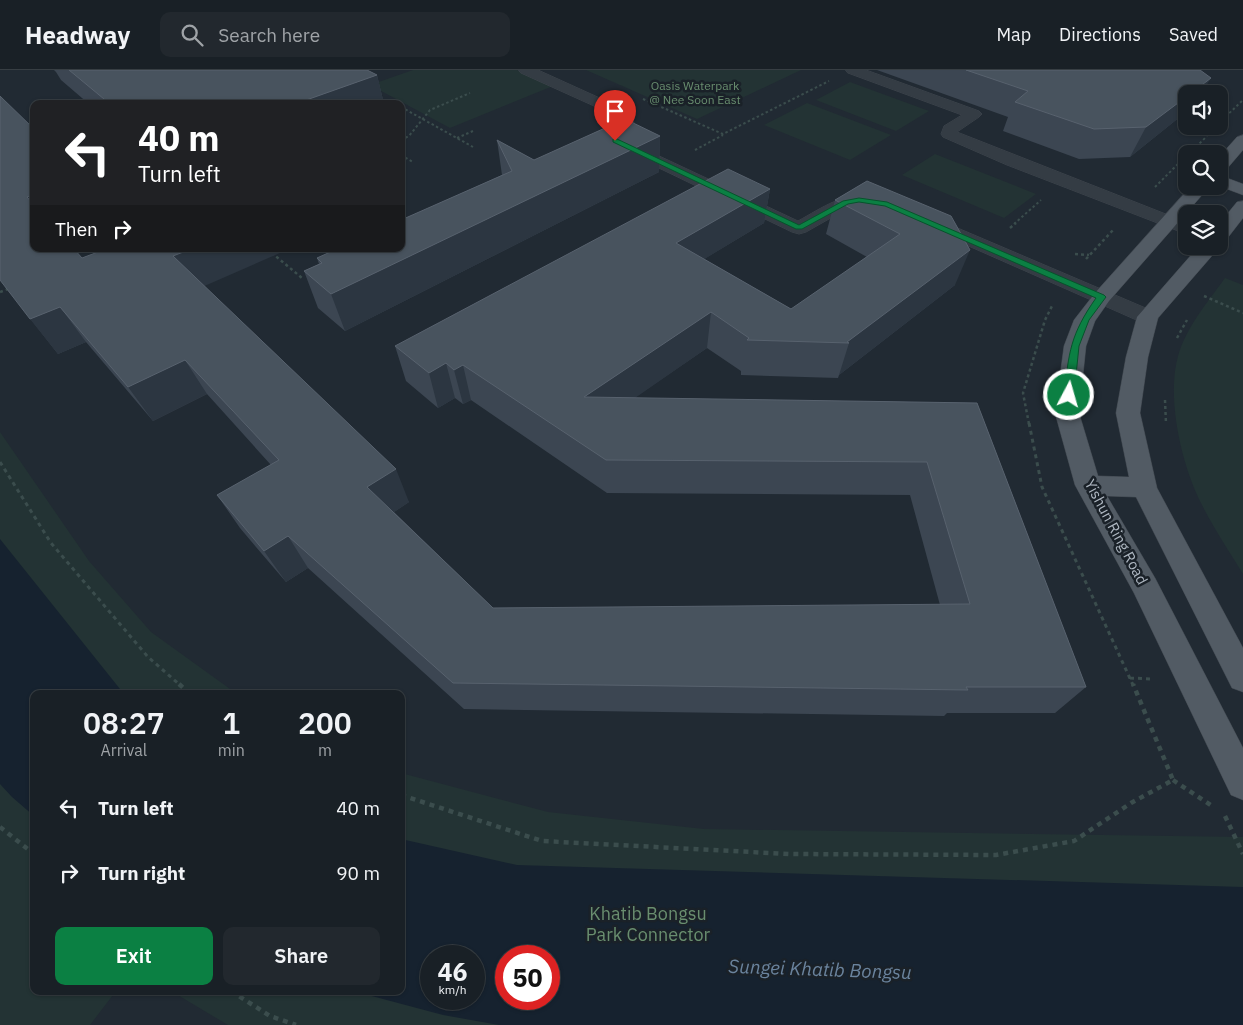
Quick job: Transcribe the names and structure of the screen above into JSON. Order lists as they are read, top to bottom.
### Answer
{
  "streets": {
    "main road": ["Yishun Ring Road"]
  },
  "water": ["Sungei Khatib Bongsu"],
  "parks": ["Oasis Waterpark @ Nee Soon East", "Khatib Bongsu Park Connector"],
  "page": {
    "header": "Headway",
    "search": "Search here",
    "nav": ["Map", "Directions", "Saved"],
    "turn": ["40 m", "Turn left"],
    "then": "Then",
    "eta": [
      "08:27",
      "Arrival",
      "1",
      "min",
      "200",
      "m"
    ],
    "list": [
      {
        "name": "Turn left",
        "value": "40 m"
      },
      {
        "name": "Turn right",
        "value": "90 m"
      }
    ],
    "buttons": ["Exit", "Share"],
    "speed": "46 km/h",
    "limit": "50"
  }
}
